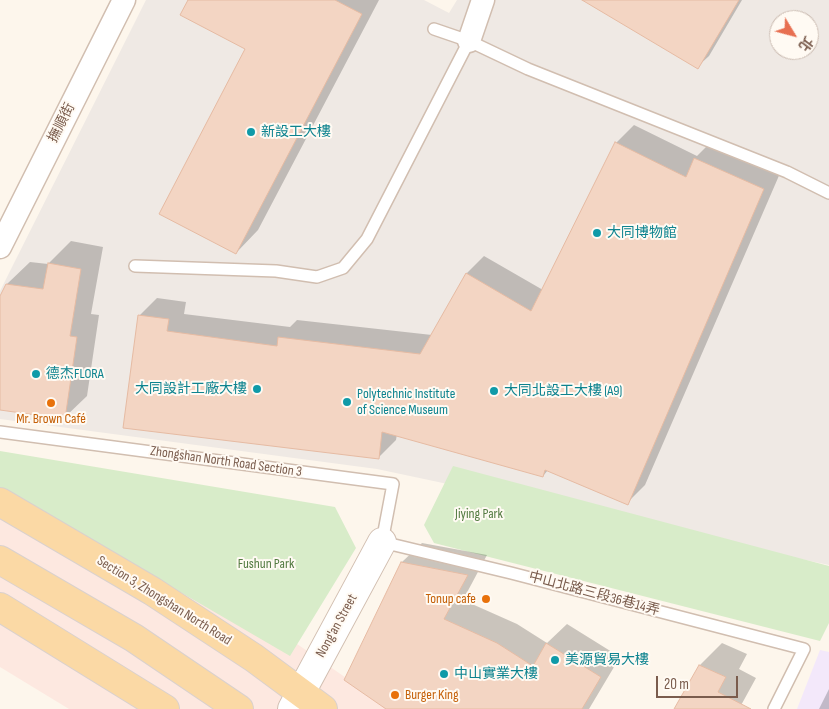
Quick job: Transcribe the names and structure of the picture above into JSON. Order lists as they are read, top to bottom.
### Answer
{
  "streets": {
    "main road": ["Section 3, Zhongshan North Road"],
    "street": ["撫順街", "Nong'an Street"],
    "lane": ["Zhongshan North Road Section 3", "中山北路三段36巷14弄"]
  },
  "crossings": [
    ["Zhongshan North Road Section 3", "中山北路三段36巷14弄"],
    ["Zhongshan North Road Section 3", "Nong'an Street"],
    ["中山北路三段36巷14弄", "Nong'an Street"],
    ["Section 3, Zhongshan North Road", "Nong'an Street"]
  ],
  "parks": ["Jiying Park", "Fushun Park"],
  "places": [
    "新設工大樓",
    "大同博物館",
    "德杰FLORA",
    "大同設計工廠大樓",
    "大同北設工大樓 (A9)",
    "Polytechnic Institute of Science Museum",
    "Mr. Brown Café",
    "Tonup cafe",
    "美源貿易大樓",
    "中山實業大樓",
    "Burger King"
  ],
  "scale_bar": "20 m",
  "north": "bottom right"
}
